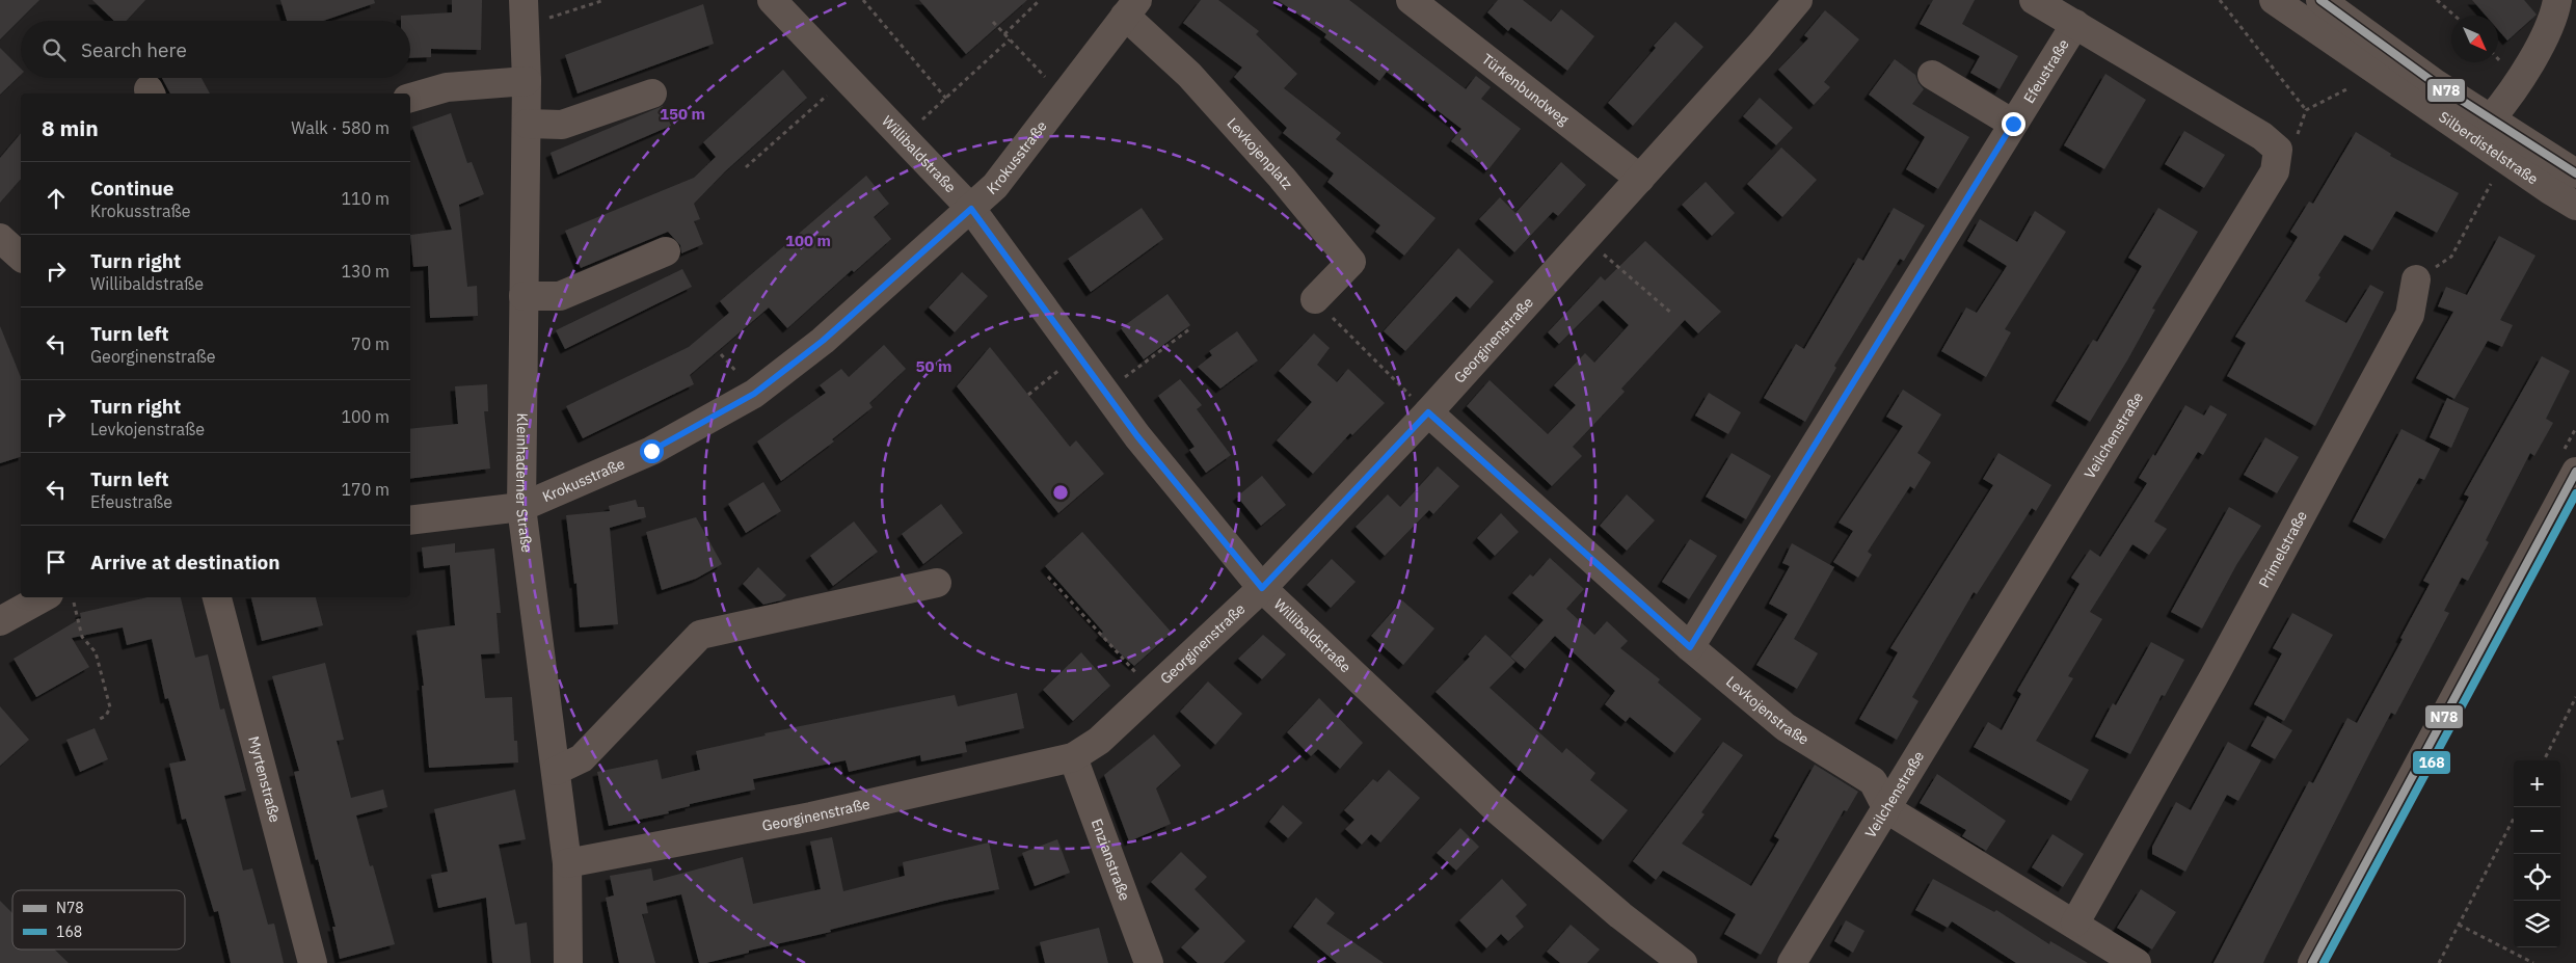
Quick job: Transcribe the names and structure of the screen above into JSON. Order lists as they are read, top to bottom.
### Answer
{
  "streets": {
    "street": [
      "Efeustraße",
      "Türkenbundweg",
      "Silberdistelstraße",
      "Levkojenplatz",
      "Willibaldstraße",
      "Krokusstraße",
      "Georginenstraße",
      "Veilchenstraße",
      "Kleinhaderner Straße",
      "Primelstraße",
      "Levkojenstraße",
      "Myrtenstraße",
      "Enzianstraße"
    ]
  },
  "crossings": [
    ["Efeustraße", "Levkojenstraße"],
    ["Türkenbundweg", "Georginenstraße"],
    ["Levkojenplatz", "Krokusstraße"],
    ["Willibaldstraße", "Krokusstraße"],
    ["Willibaldstraße", "Georginenstraße"],
    ["Krokusstraße", "Kleinhaderner Straße"],
    ["Georginenstraße", "Kleinhaderner Straße"],
    ["Georginenstraße", "Levkojenstraße"],
    ["Georginenstraße", "Enzianstraße"],
    ["Veilchenstraße", "Levkojenstraße"]
  ],
  "lines": ["transit line N78", "transit line 168"],
  "legend": ["N78", "168"],
  "north": "bottom right",
  "page": {
    "search": "Search here",
    "heading": ["8 min", "Walk · 580 m"],
    "list": [
      ["Continue", "Krokusstraße", "110 m"],
      ["Turn right", "Willibaldstraße", "130 m"],
      ["Turn left", "Georginenstraße", "70 m"],
      ["Turn right", "Levkojenstraße", "100 m"],
      ["Turn left", "Efeustraße", "170 m"],
      "Arrive at destination"
    ],
    "map_buttons": ["+", "−"]
  },
  "rings": ["150 m", "100 m", "50 m"]
}
